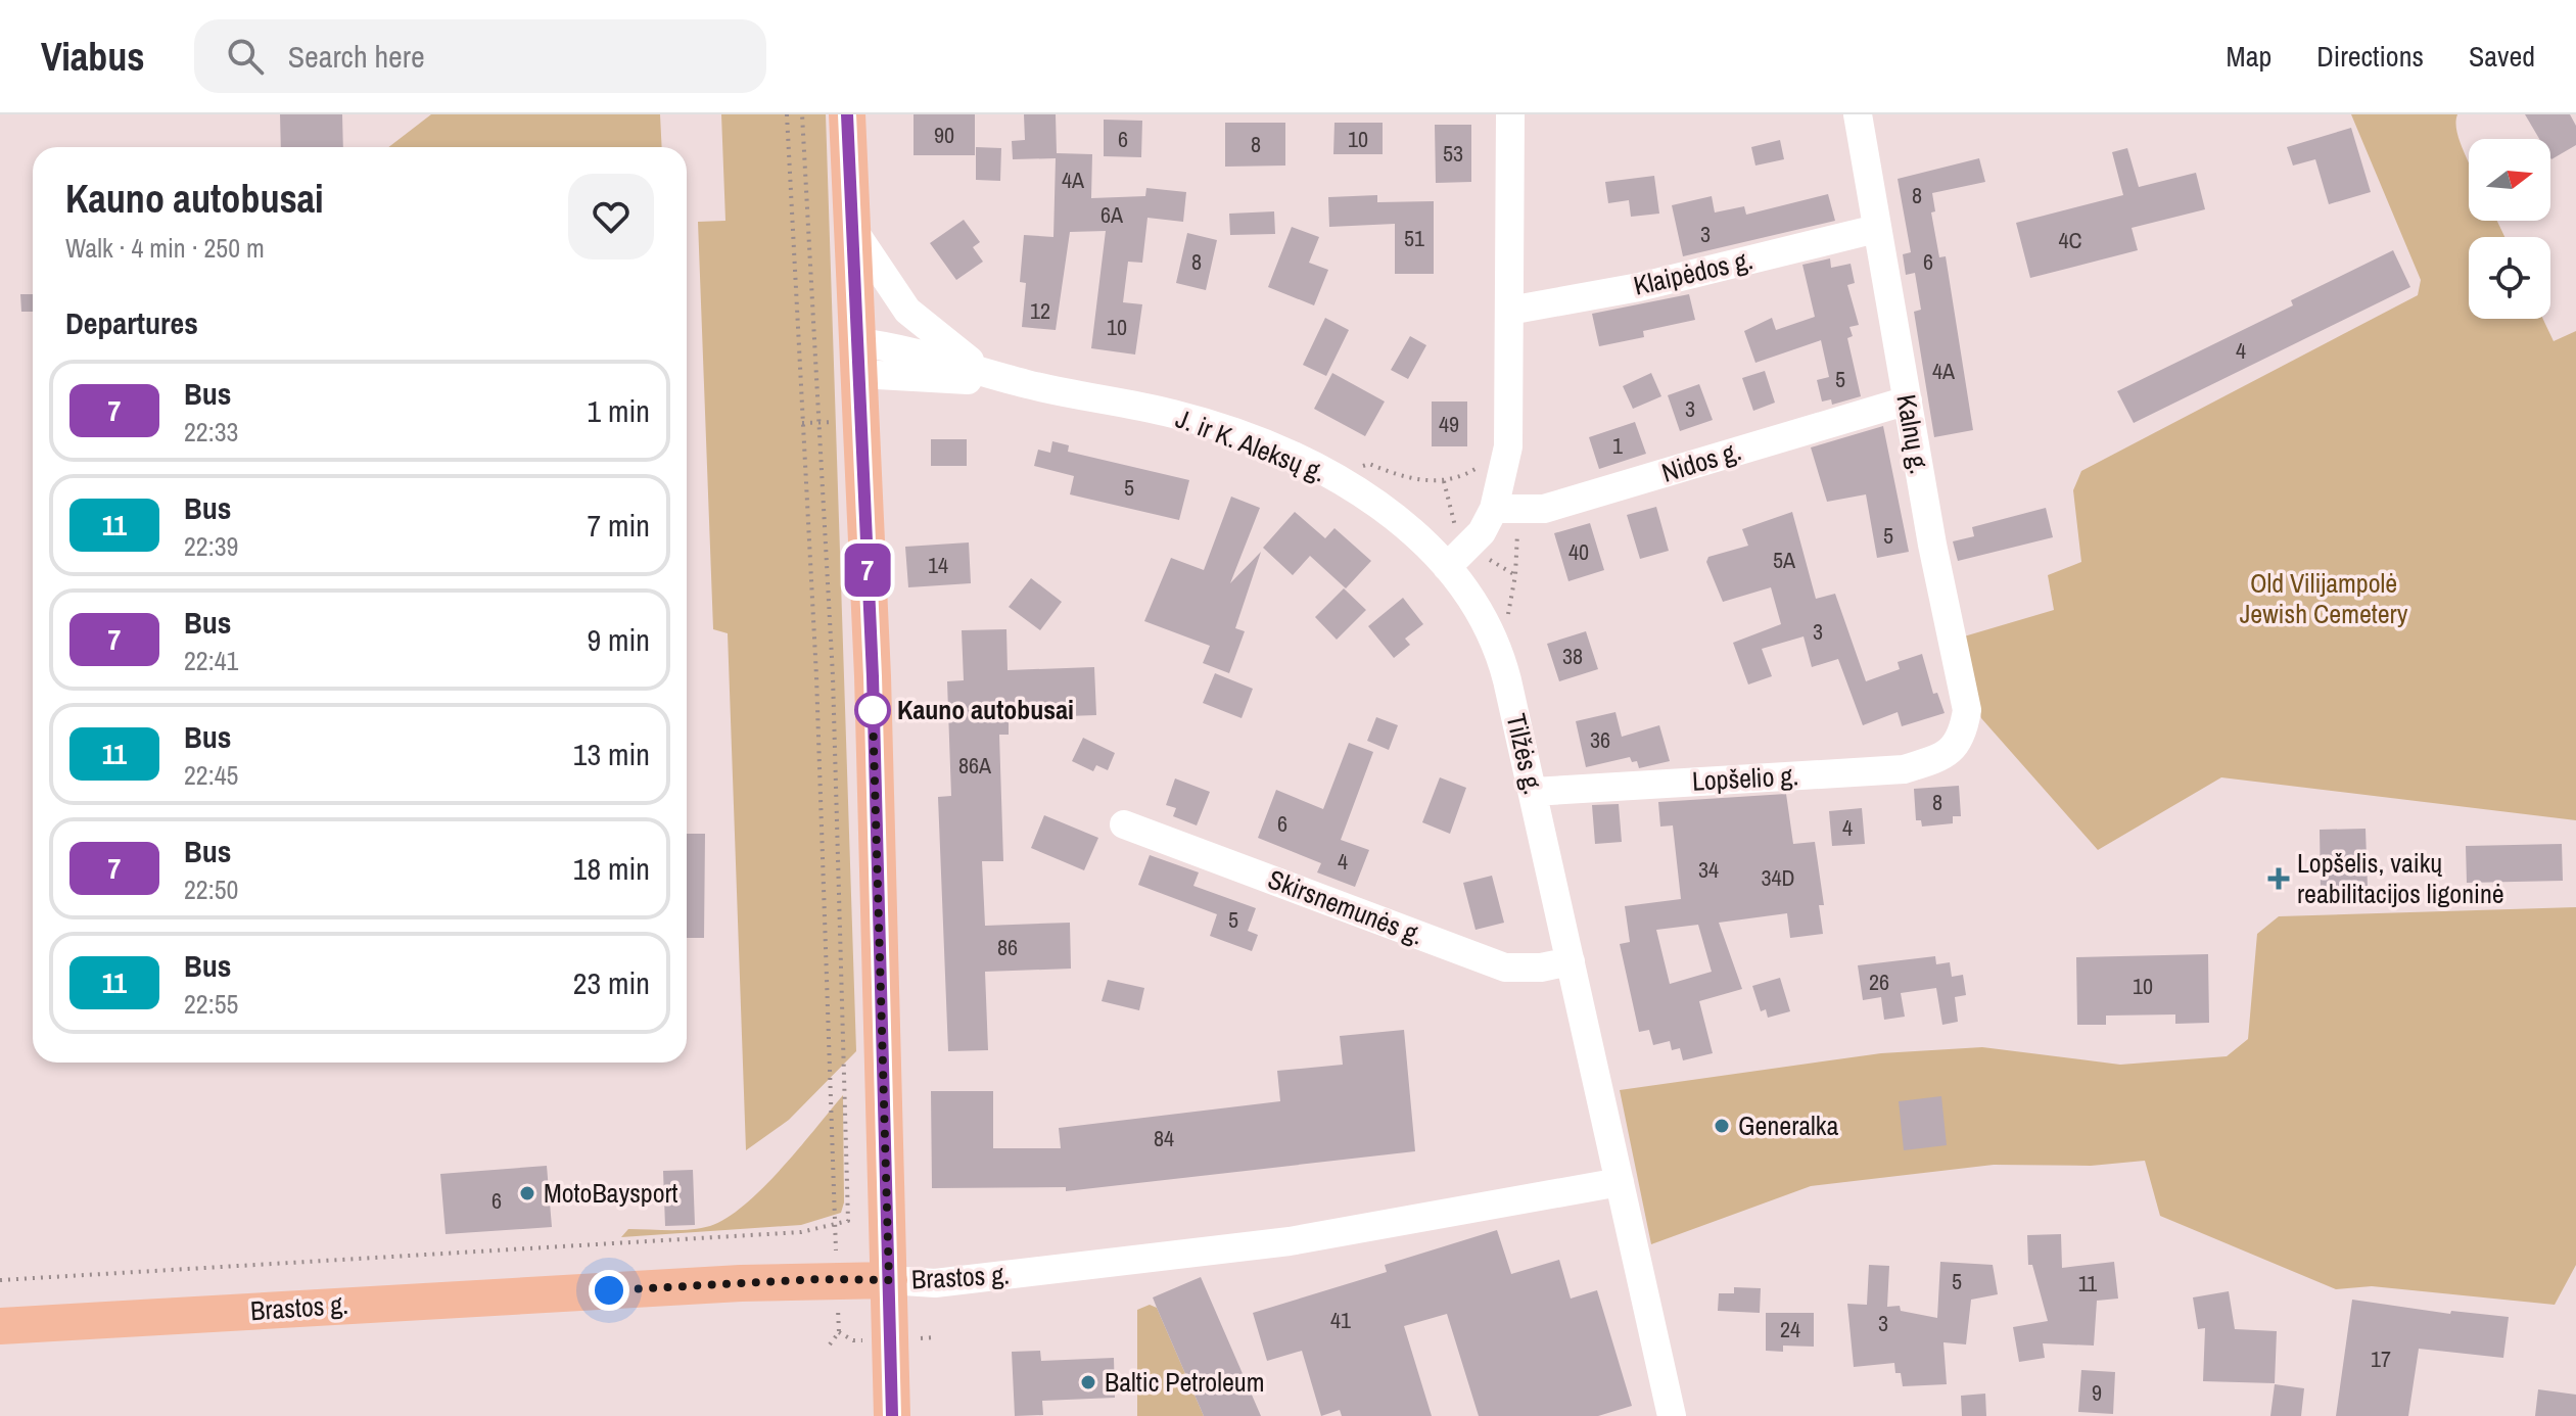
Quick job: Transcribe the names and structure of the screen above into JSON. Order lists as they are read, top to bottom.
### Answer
{
  "streets": {
    "main road": ["Brastos g."],
    "street": [
      "Klaipėdos g.",
      "Kalnų g.",
      "J. ir K. Aleksų g.",
      "Nidos g.",
      "Tilžės g.",
      "Lopšelio g.",
      "Skirsnemunės g."
    ]
  },
  "crossings": [
    ["Klaipėdos g.", "Kalnų g."],
    ["Kalnų g.", "Nidos g."],
    ["Kalnų g.", "Lopšelio g."],
    ["J. ir K. Aleksų g.", "Tilžės g."],
    ["Tilžės g.", "Lopšelio g."],
    ["Tilžės g.", "Skirsnemunės g."],
    ["Tilžės g.", "Brastos g."]
  ],
  "parks": ["Old Vilijampolė Jewish Cemetery"],
  "places": {
    "other": [
      "Kauno autobusai",
      "Generalka",
      "MotoBaysport",
      "Baltic Petroleum"
    ],
    "health": ["Lopšelis, vaikų reabilitacijos ligoninė"]
  },
  "lines": ["bus line 7"],
  "house_numbers": [
    "90",
    "6",
    "10",
    "8",
    "53",
    "4A",
    "8",
    "6A",
    "3",
    "51",
    "4C",
    "8",
    "6",
    "12",
    "10",
    "4",
    "4A",
    "5",
    "3",
    "49",
    "1",
    "5",
    "5",
    "40",
    "5A",
    "14",
    "3",
    "38",
    "36",
    "86A",
    "8",
    "6",
    "4",
    "4",
    "34",
    "34D",
    "5",
    "86",
    "26",
    "10",
    "84",
    "6",
    "5",
    "11",
    "41",
    "3",
    "24",
    "17",
    "9"
  ],
  "north": "right",
  "page": {
    "header": "Viabus",
    "search": "Search here",
    "nav": ["Map", "Directions", "Saved"],
    "on_map": "7",
    "heading": [
      ["Kauno autobusai", "Walk · 4 min · 250 m"],
      "Departures"
    ],
    "list": [
      {
        "mark": "7",
        "name": "Bus",
        "note": "22:33",
        "value": "1 min"
      },
      {
        "mark": "11",
        "name": "Bus",
        "note": "22:39",
        "value": "7 min"
      },
      {
        "mark": "7",
        "name": "Bus",
        "note": "22:41",
        "value": "9 min"
      },
      {
        "mark": "11",
        "name": "Bus",
        "note": "22:45",
        "value": "13 min"
      },
      {
        "mark": "7",
        "name": "Bus",
        "note": "22:50",
        "value": "18 min"
      },
      {
        "mark": "11",
        "name": "Bus",
        "note": "22:55",
        "value": "23 min"
      }
    ]
  }
}
